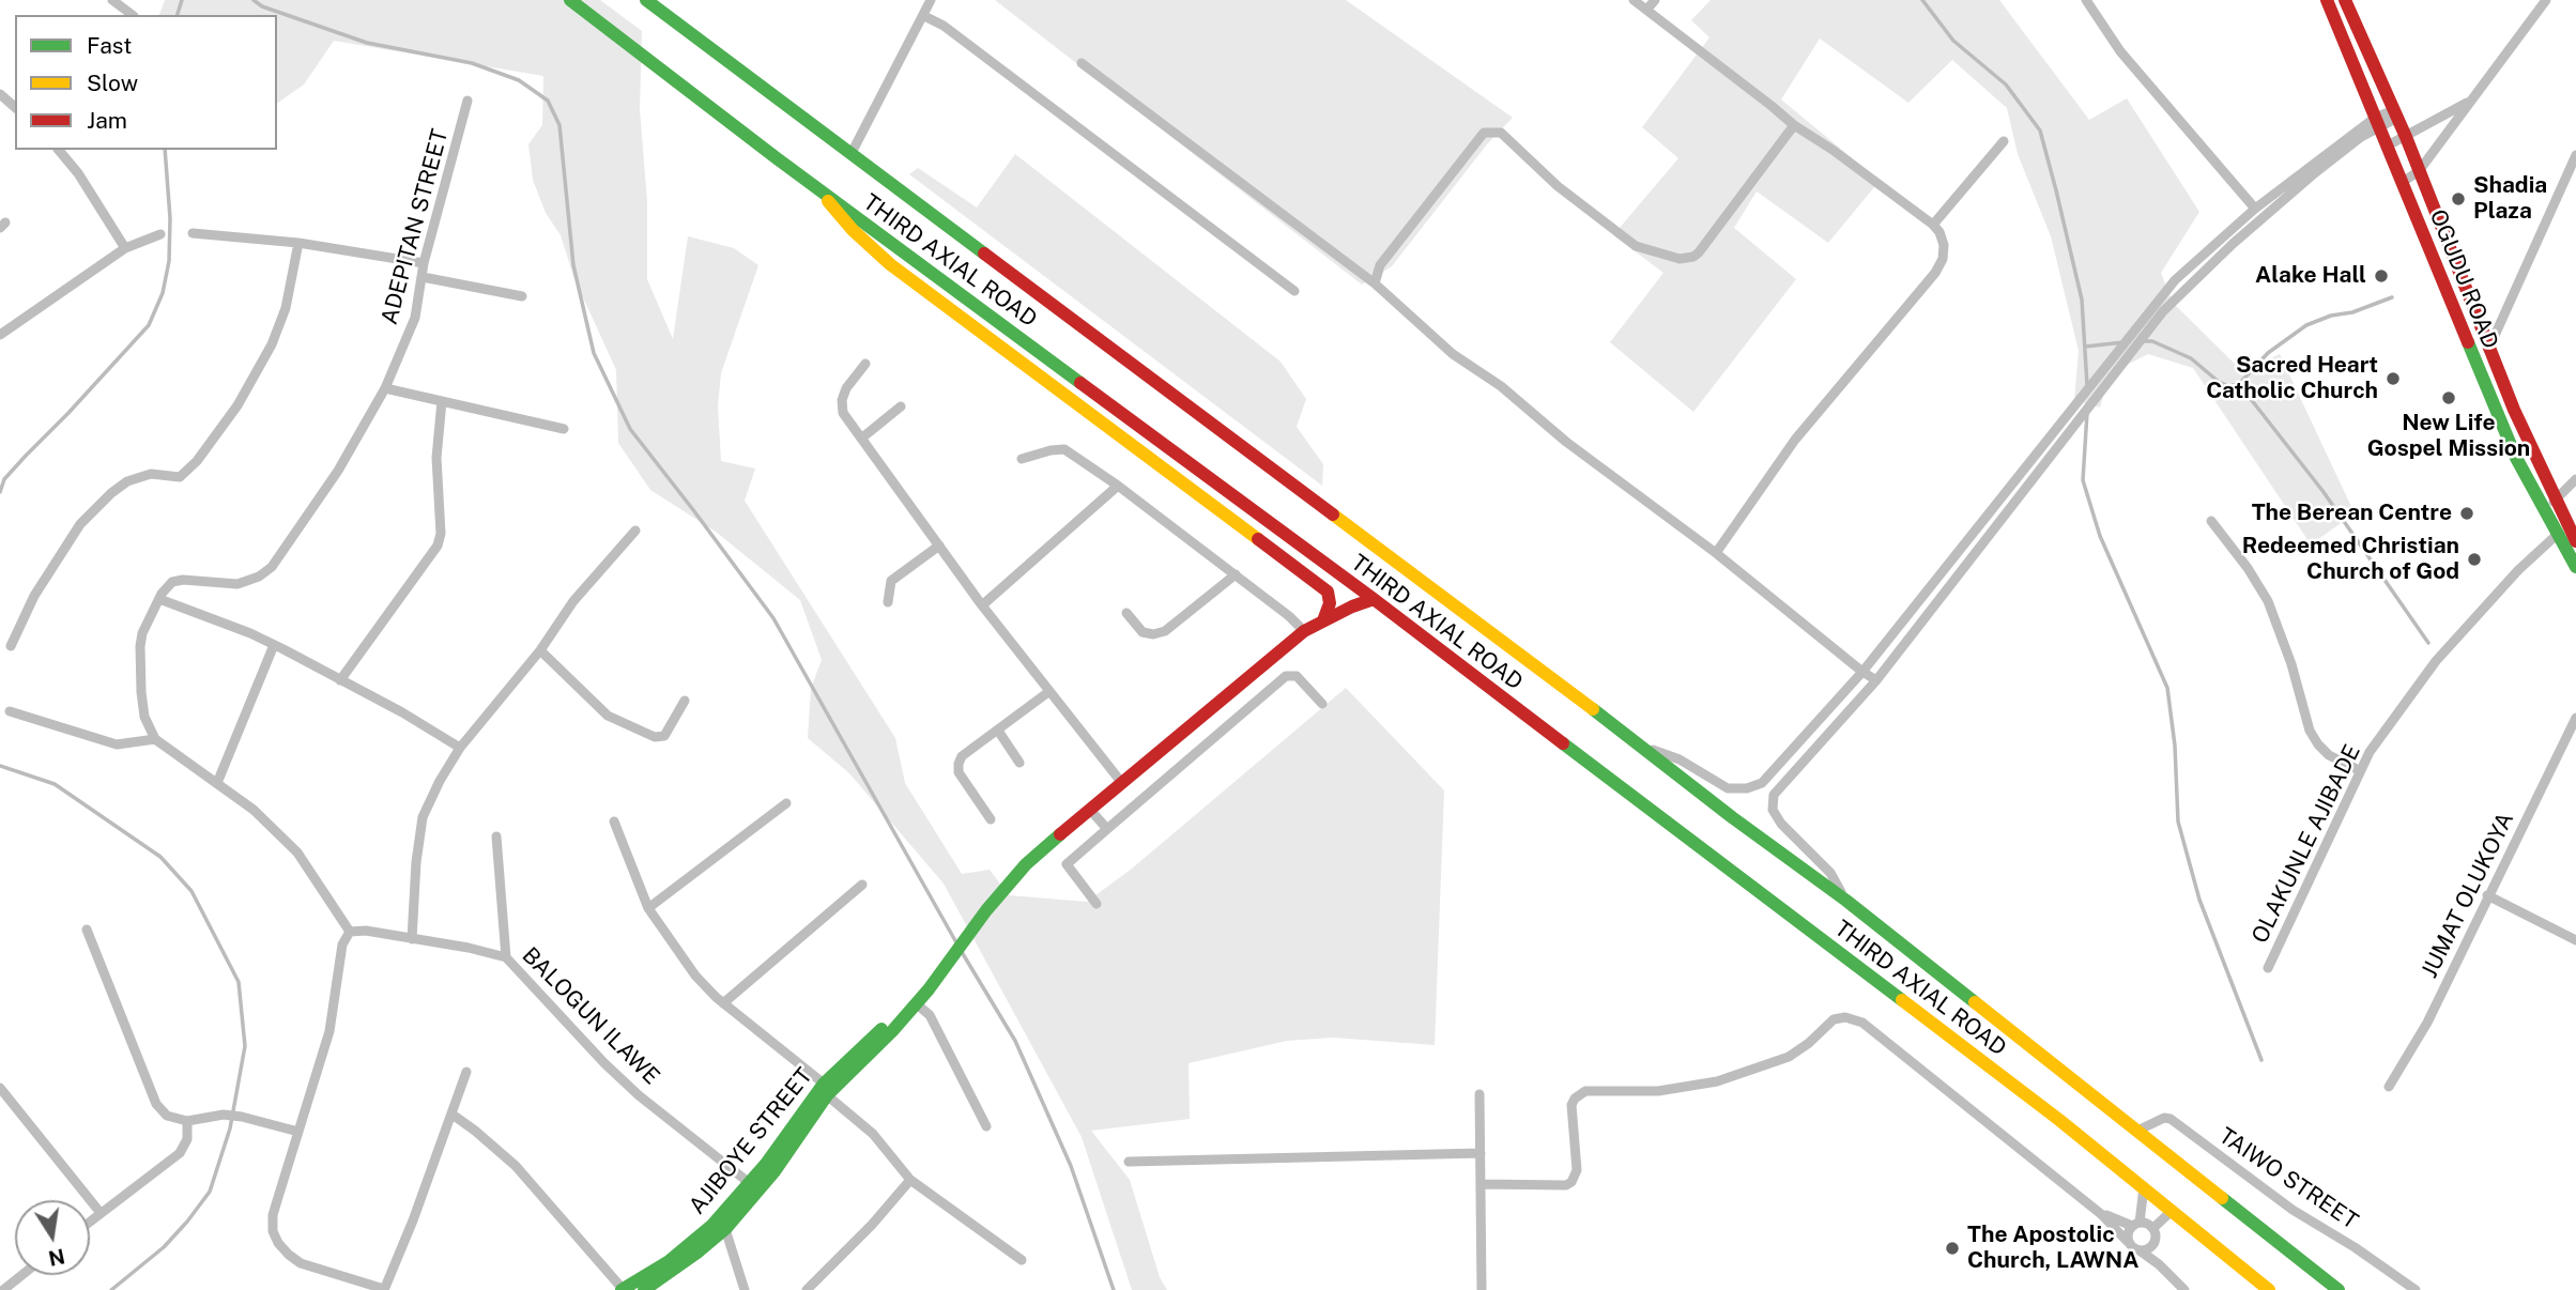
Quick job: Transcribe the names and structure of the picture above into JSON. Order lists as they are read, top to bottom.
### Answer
{
  "streets": {
    "main road": ["THIRD AXIAL ROAD", "OGUDU ROAD", "AJIBOYE STREET"],
    "street": [
      "ADEPITAN STREET",
      "OLAKUNLE AJIBADE",
      "JUMAT OLUKOYA",
      "BALOGUN ILAWE",
      "TAIWO STREET"
    ]
  },
  "crossings": [
    ["THIRD AXIAL ROAD", "AJIBOYE STREET"],
    ["THIRD AXIAL ROAD", "TAIWO STREET"],
    ["OGUDU ROAD", "OLAKUNLE AJIBADE"],
    ["BALOGUN ILAWE", "AJIBOYE STREET"]
  ],
  "places": [
    "Shadia Plaza",
    "Alake Hall",
    "Sacred Heart Catholic Church",
    "New Life Gospel Mission",
    "The Berean Centre",
    "Redeemed Christian Church of God",
    "The Apostolic Church, LAWNA"
  ],
  "legend": ["Fast", "Slow", "Jam"],
  "north": "bottom"
}
